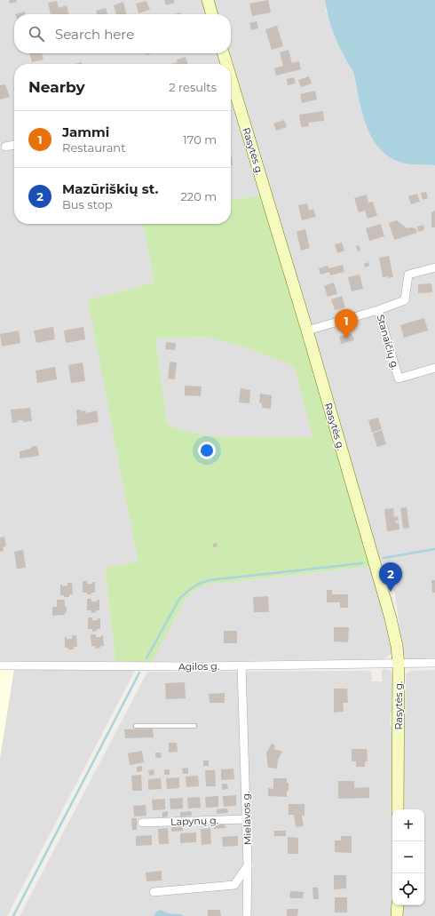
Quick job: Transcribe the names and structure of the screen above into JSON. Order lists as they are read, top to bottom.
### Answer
{
  "streets": {
    "main road": ["Rasytės g."],
    "street": [
      "Stanaičių g.",
      "Agilos g.",
      "Mielavos g.",
      "Lapynų g."
    ]
  },
  "crossings": [
    ["Rasytės g.", "Agilos g."],
    ["Agilos g.", "Mielavos g."],
    ["Mielavos g.", "Lapynų g."]
  ],
  "page": {
    "search": "Search here",
    "heading": ["Nearby", "2 results"],
    "list": [
      {
        "mark": "1",
        "name": "Jammi",
        "note": "Restaurant",
        "value": "170 m"
      },
      {
        "mark": "2",
        "name": "Mazūriškių st.",
        "note": "Bus stop",
        "value": "220 m"
      }
    ],
    "pins": ["1", "2"],
    "map_buttons": ["+", "−"]
  }
}
